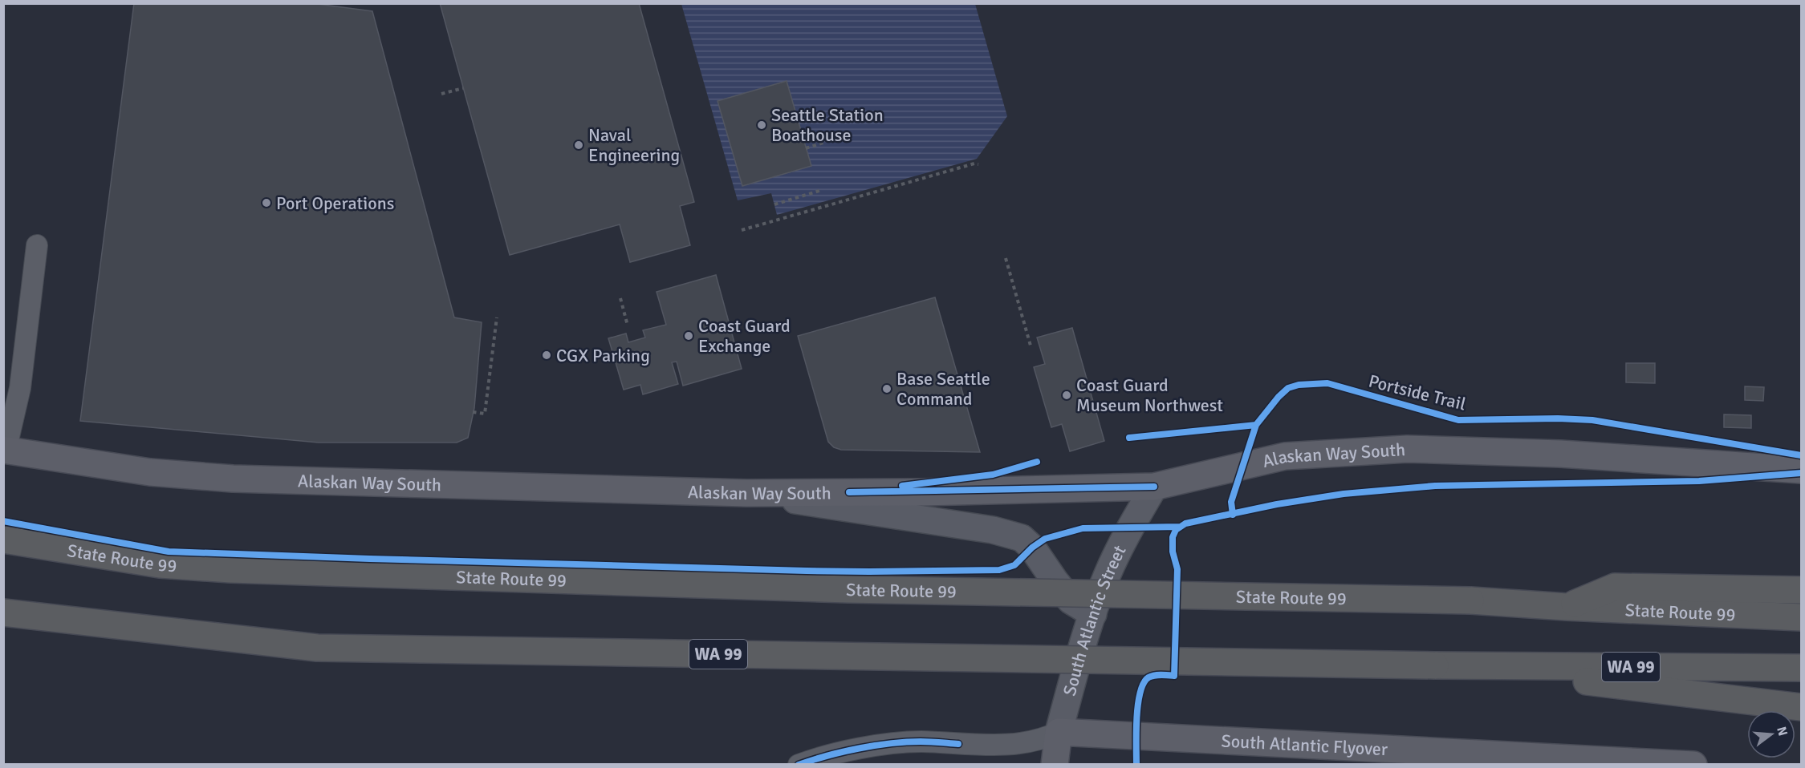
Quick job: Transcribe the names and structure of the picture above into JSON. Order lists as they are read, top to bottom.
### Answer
{
  "streets": {
    "highway": ["State Route 99", "WA 99"],
    "main road": ["Alaskan Way South", "South Atlantic Street", "South Atlantic Flyover"],
    "cycle path": ["Portside Trail"]
  },
  "crossings": [
    ["Alaskan Way South", "South Atlantic Street"],
    ["South Atlantic Street", "South Atlantic Flyover"]
  ],
  "places": [
    "Seattle Station Boathouse",
    "Naval Engineering",
    "Port Operations",
    "Coast Guard Exchange",
    "CGX Parking",
    "Base Seattle Command",
    "Coast Guard Museum Northwest"
  ],
  "north": "right"
}
